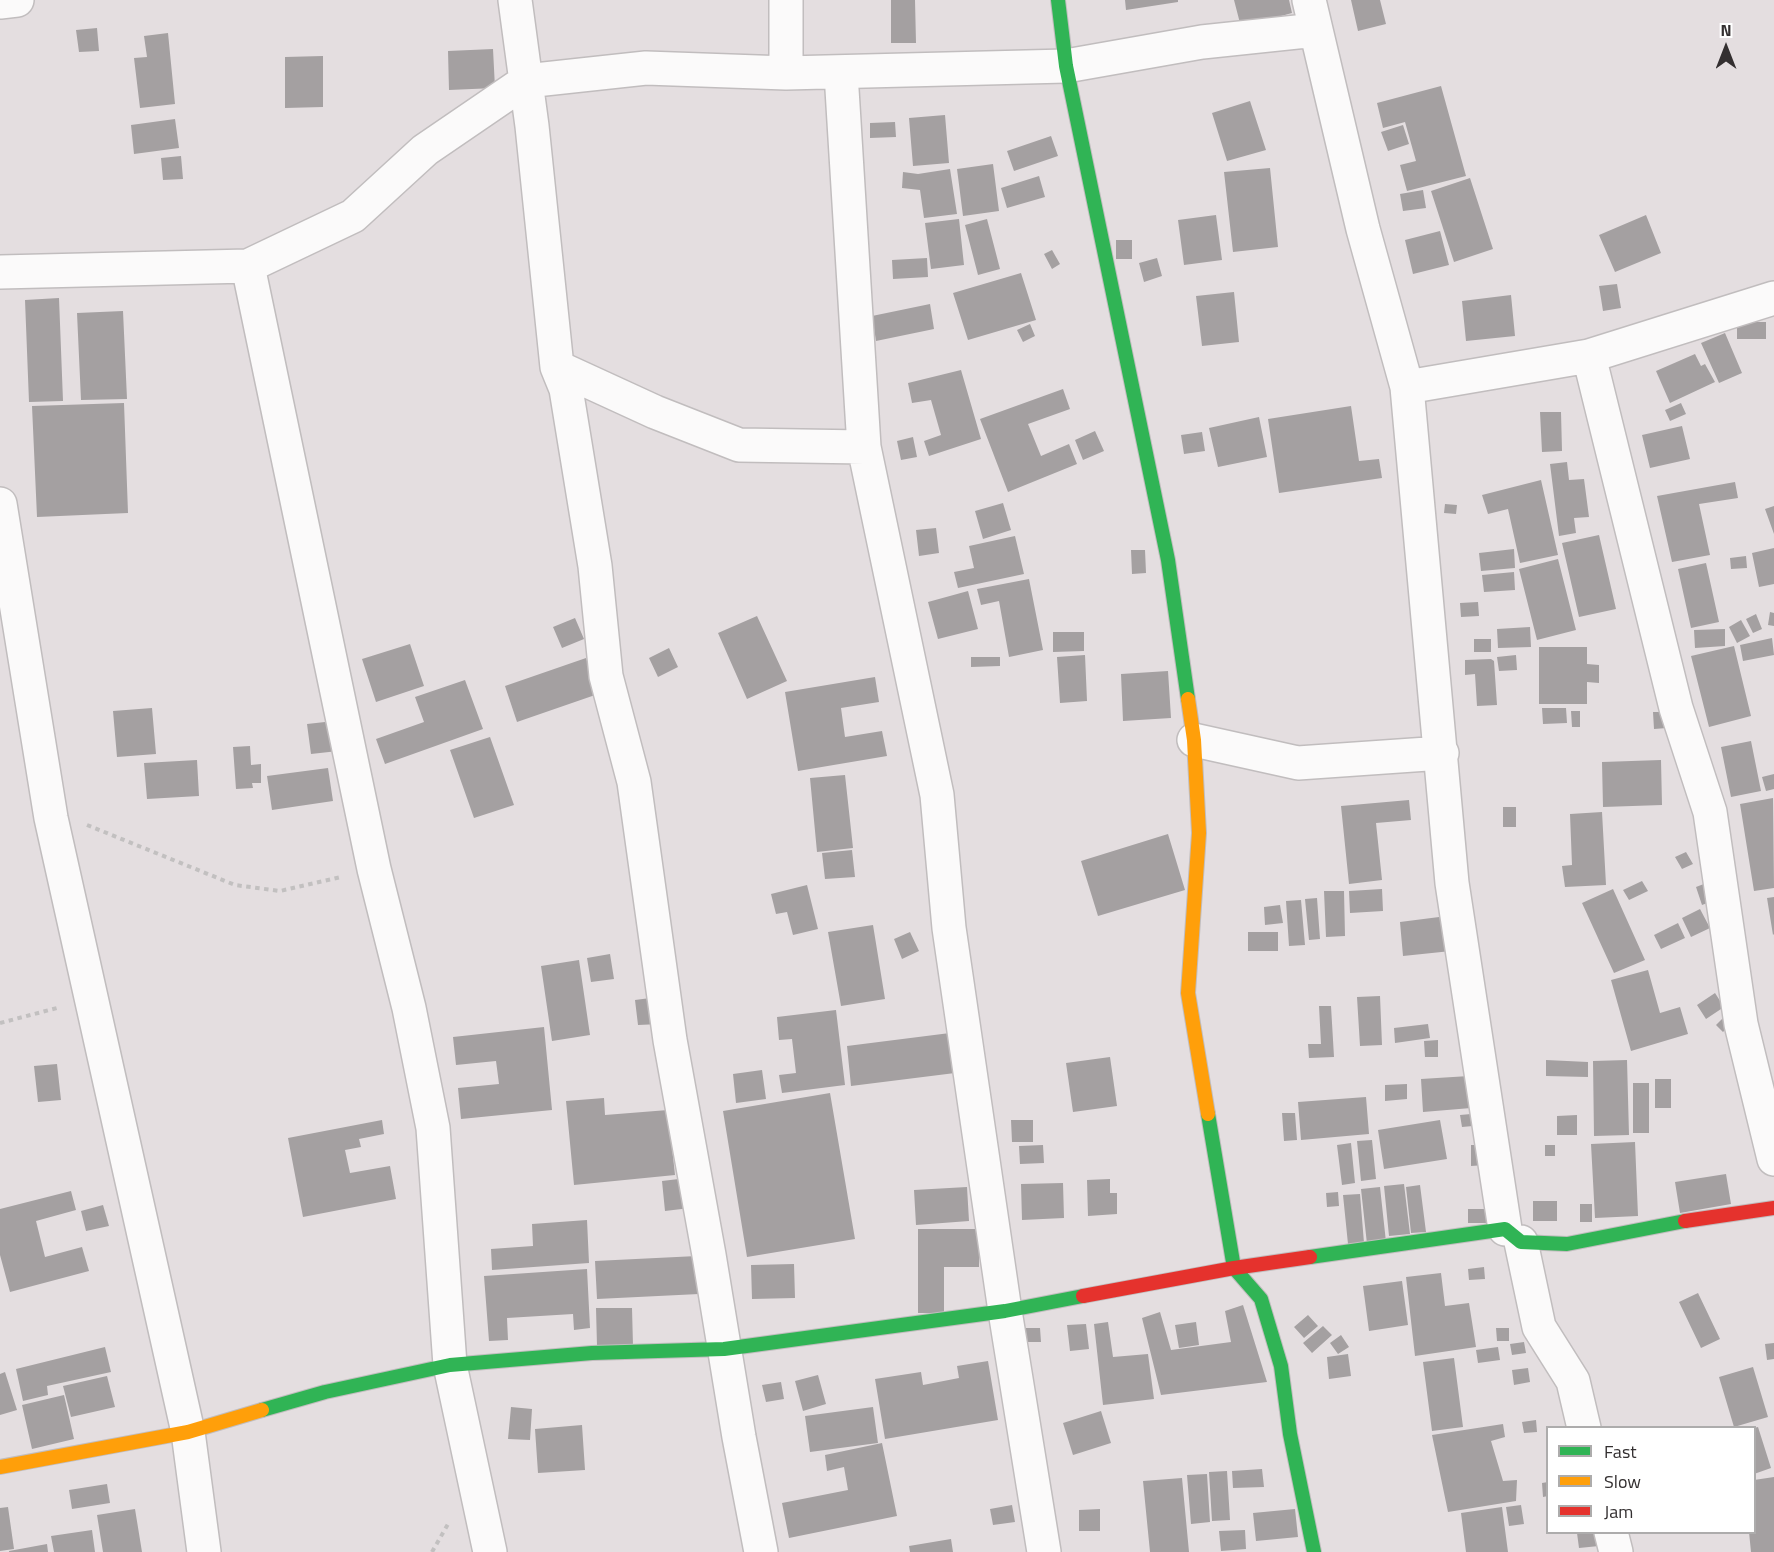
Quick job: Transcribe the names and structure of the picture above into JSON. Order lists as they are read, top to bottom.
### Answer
{
  "legend": ["Fast", "Slow", "Jam"],
  "north": "top"
}
